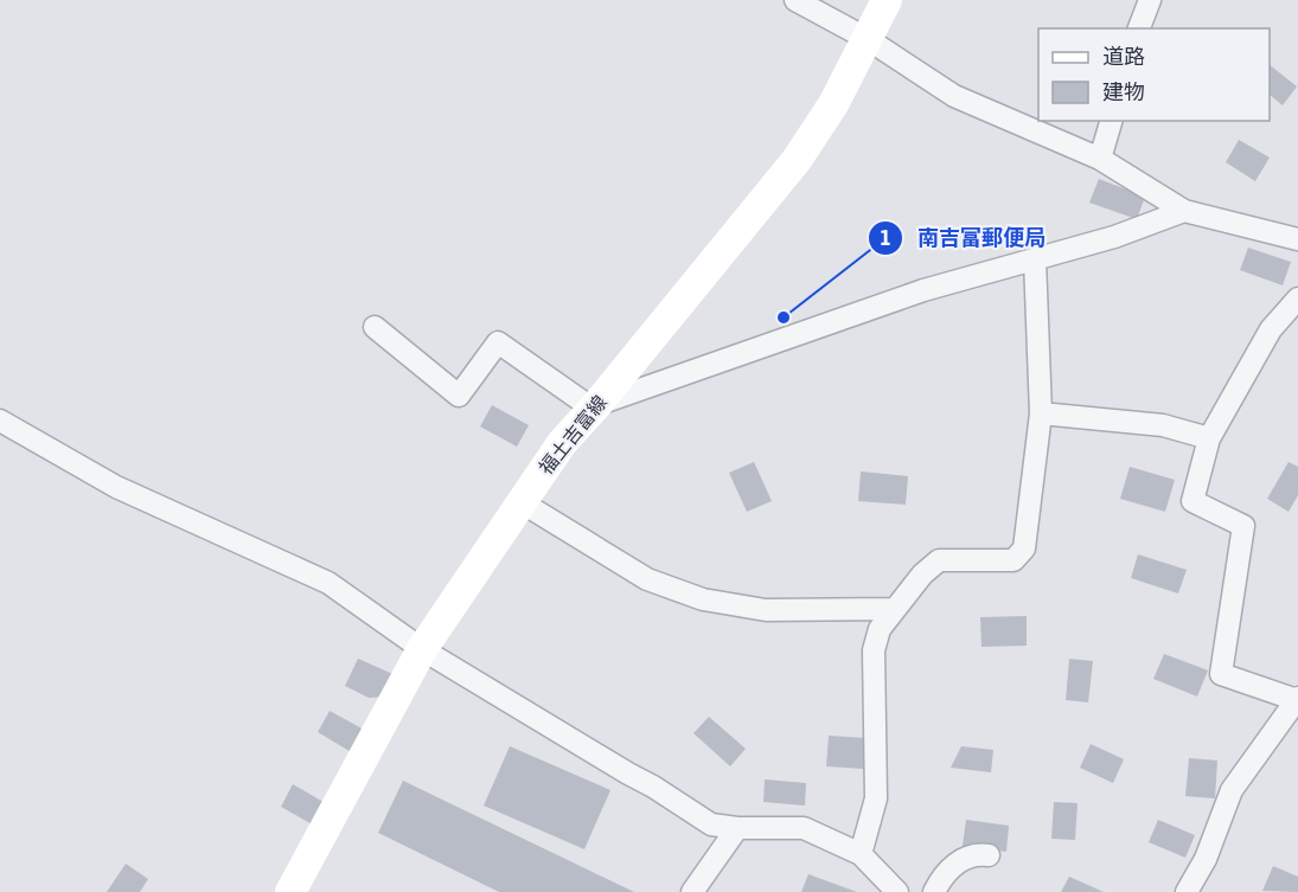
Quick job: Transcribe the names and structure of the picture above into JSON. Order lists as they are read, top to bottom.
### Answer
{
  "streets": {
    "main road": ["福土吉富線"]
  },
  "places": ["南吉富郵便局"],
  "legend": ["道路", "建物"]
}
